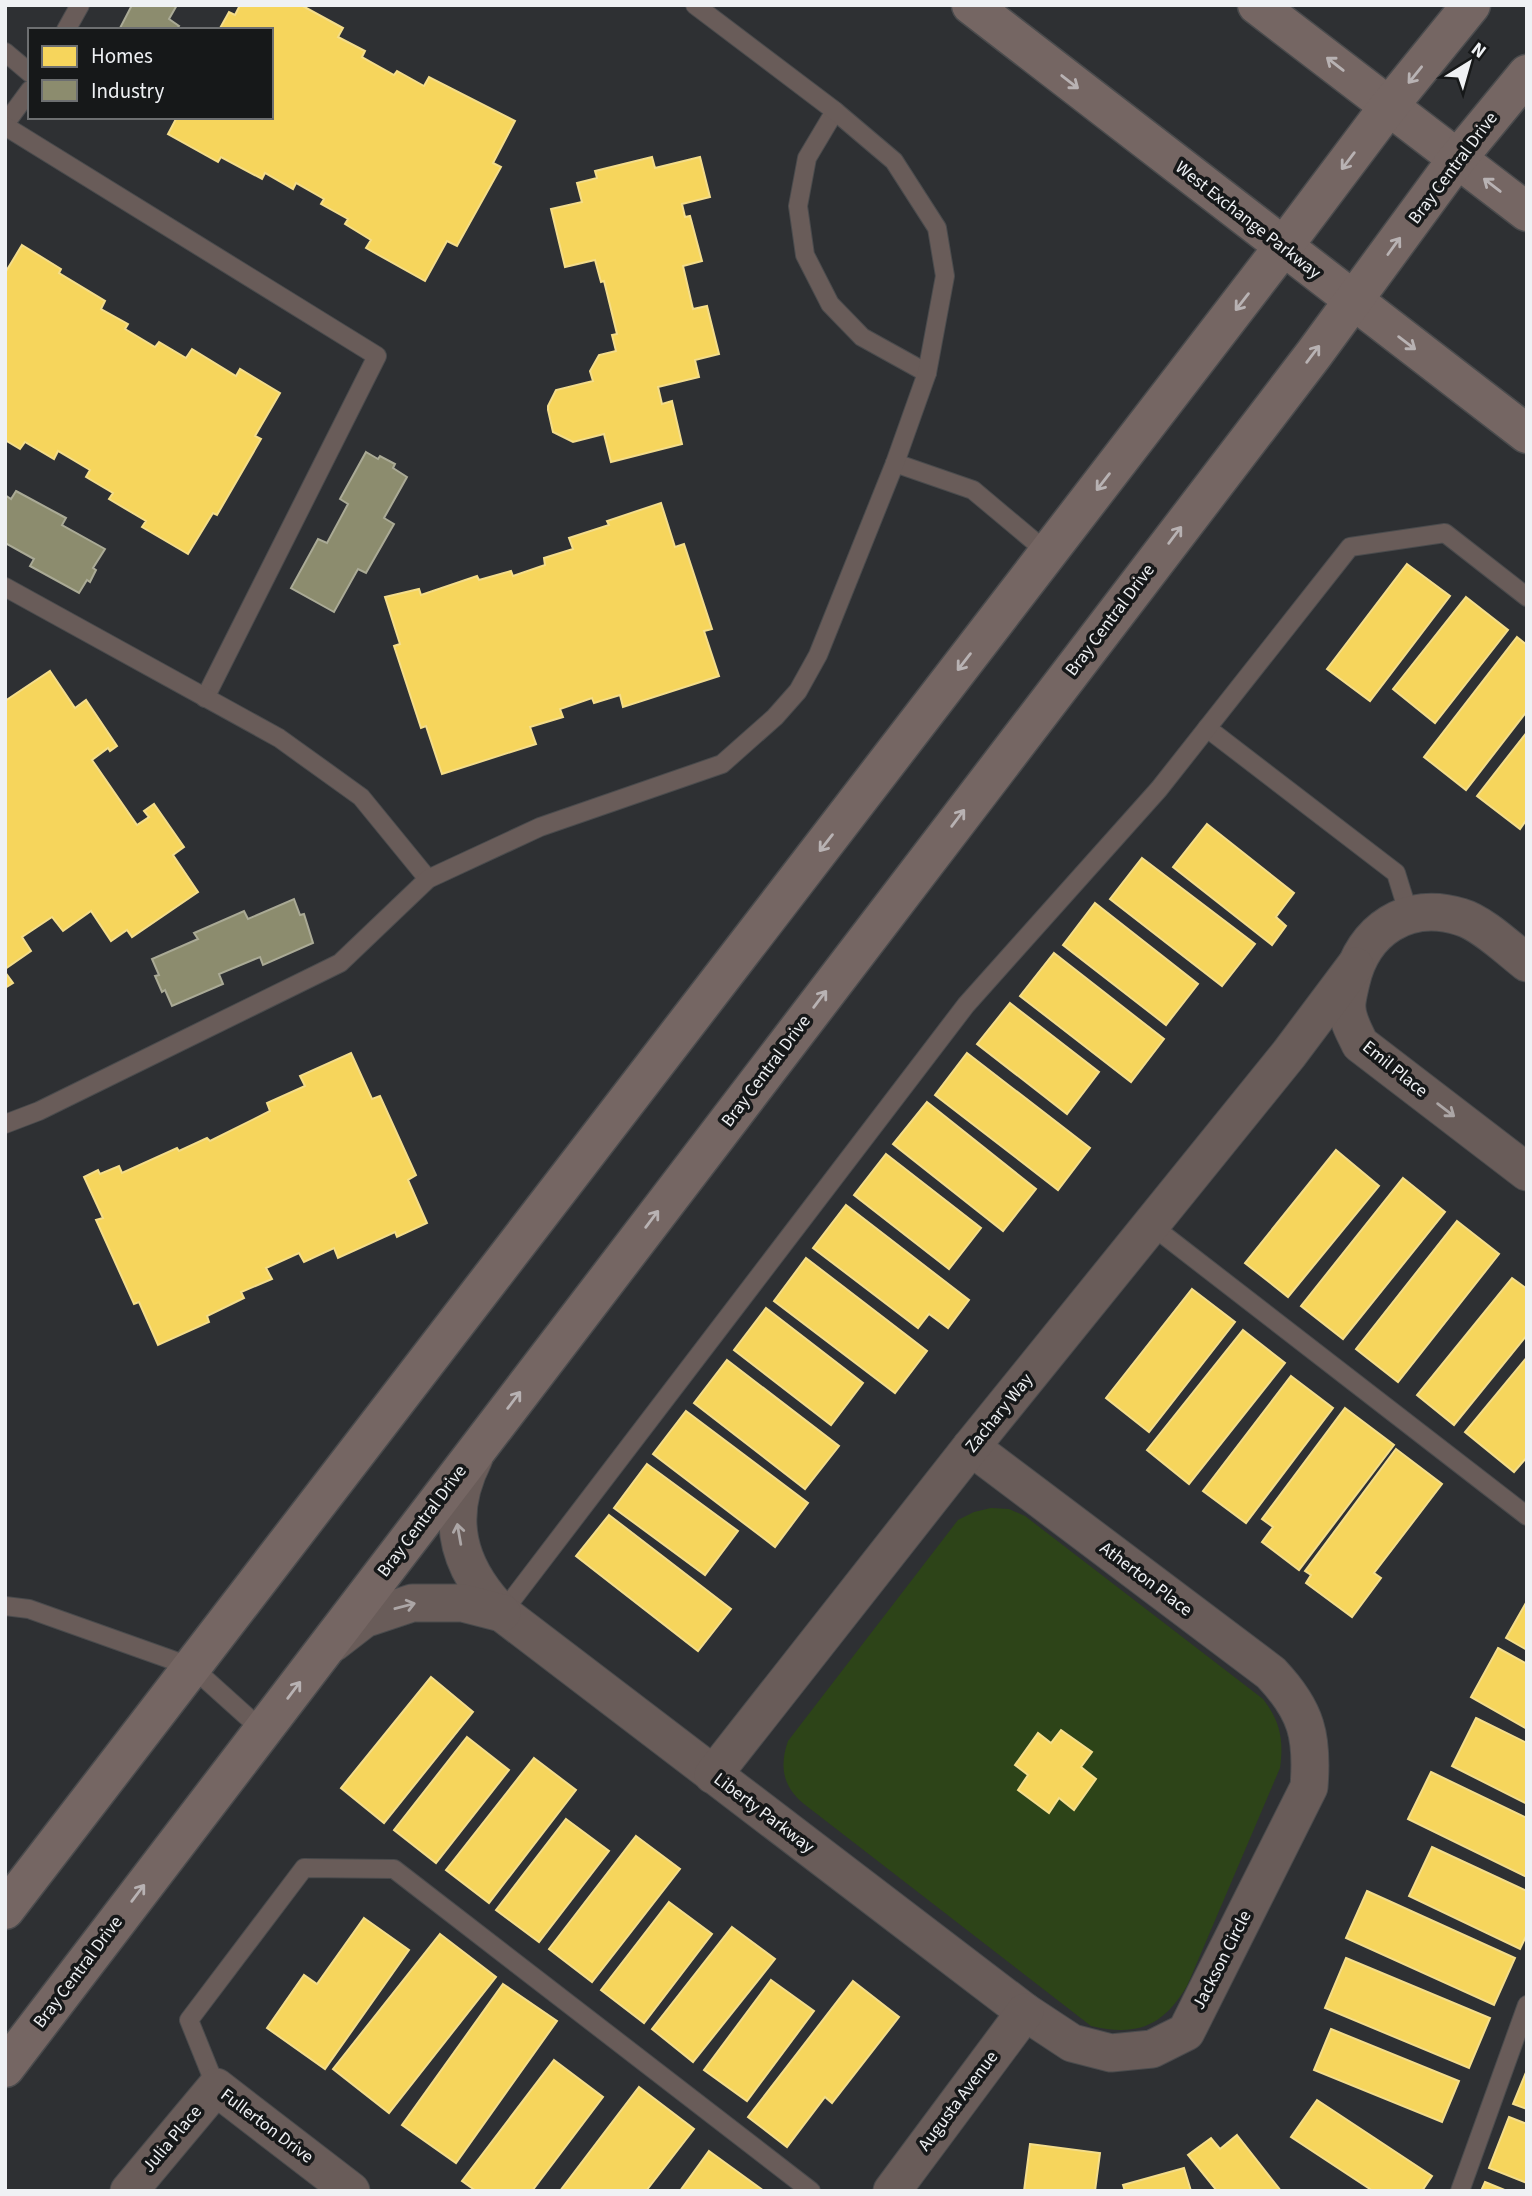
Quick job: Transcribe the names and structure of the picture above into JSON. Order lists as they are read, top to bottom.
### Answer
{
  "streets": {
    "street": [
      "Bray Central Drive",
      "West Exchange Parkway",
      "Emil Place",
      "Zachary Way",
      "Atherton Place",
      "Liberty Parkway",
      "Jackson Circle",
      "Augusta Avenue",
      "Fullerton Drive",
      "Julia Place"
    ]
  },
  "crossings": [
    ["Bray Central Drive", "West Exchange Parkway"],
    ["Bray Central Drive", "Liberty Parkway"],
    ["Emil Place", "Zachary Way"],
    ["Zachary Way", "Atherton Place"],
    ["Zachary Way", "Liberty Parkway"],
    ["Atherton Place", "Jackson Circle"],
    ["Liberty Parkway", "Jackson Circle"],
    ["Liberty Parkway", "Augusta Avenue"],
    ["Jackson Circle", "Augusta Avenue"],
    ["Fullerton Drive", "Julia Place"]
  ],
  "one_way": ["Emil Place"],
  "legend": ["Homes", "Industry"],
  "north": "top right"
}
